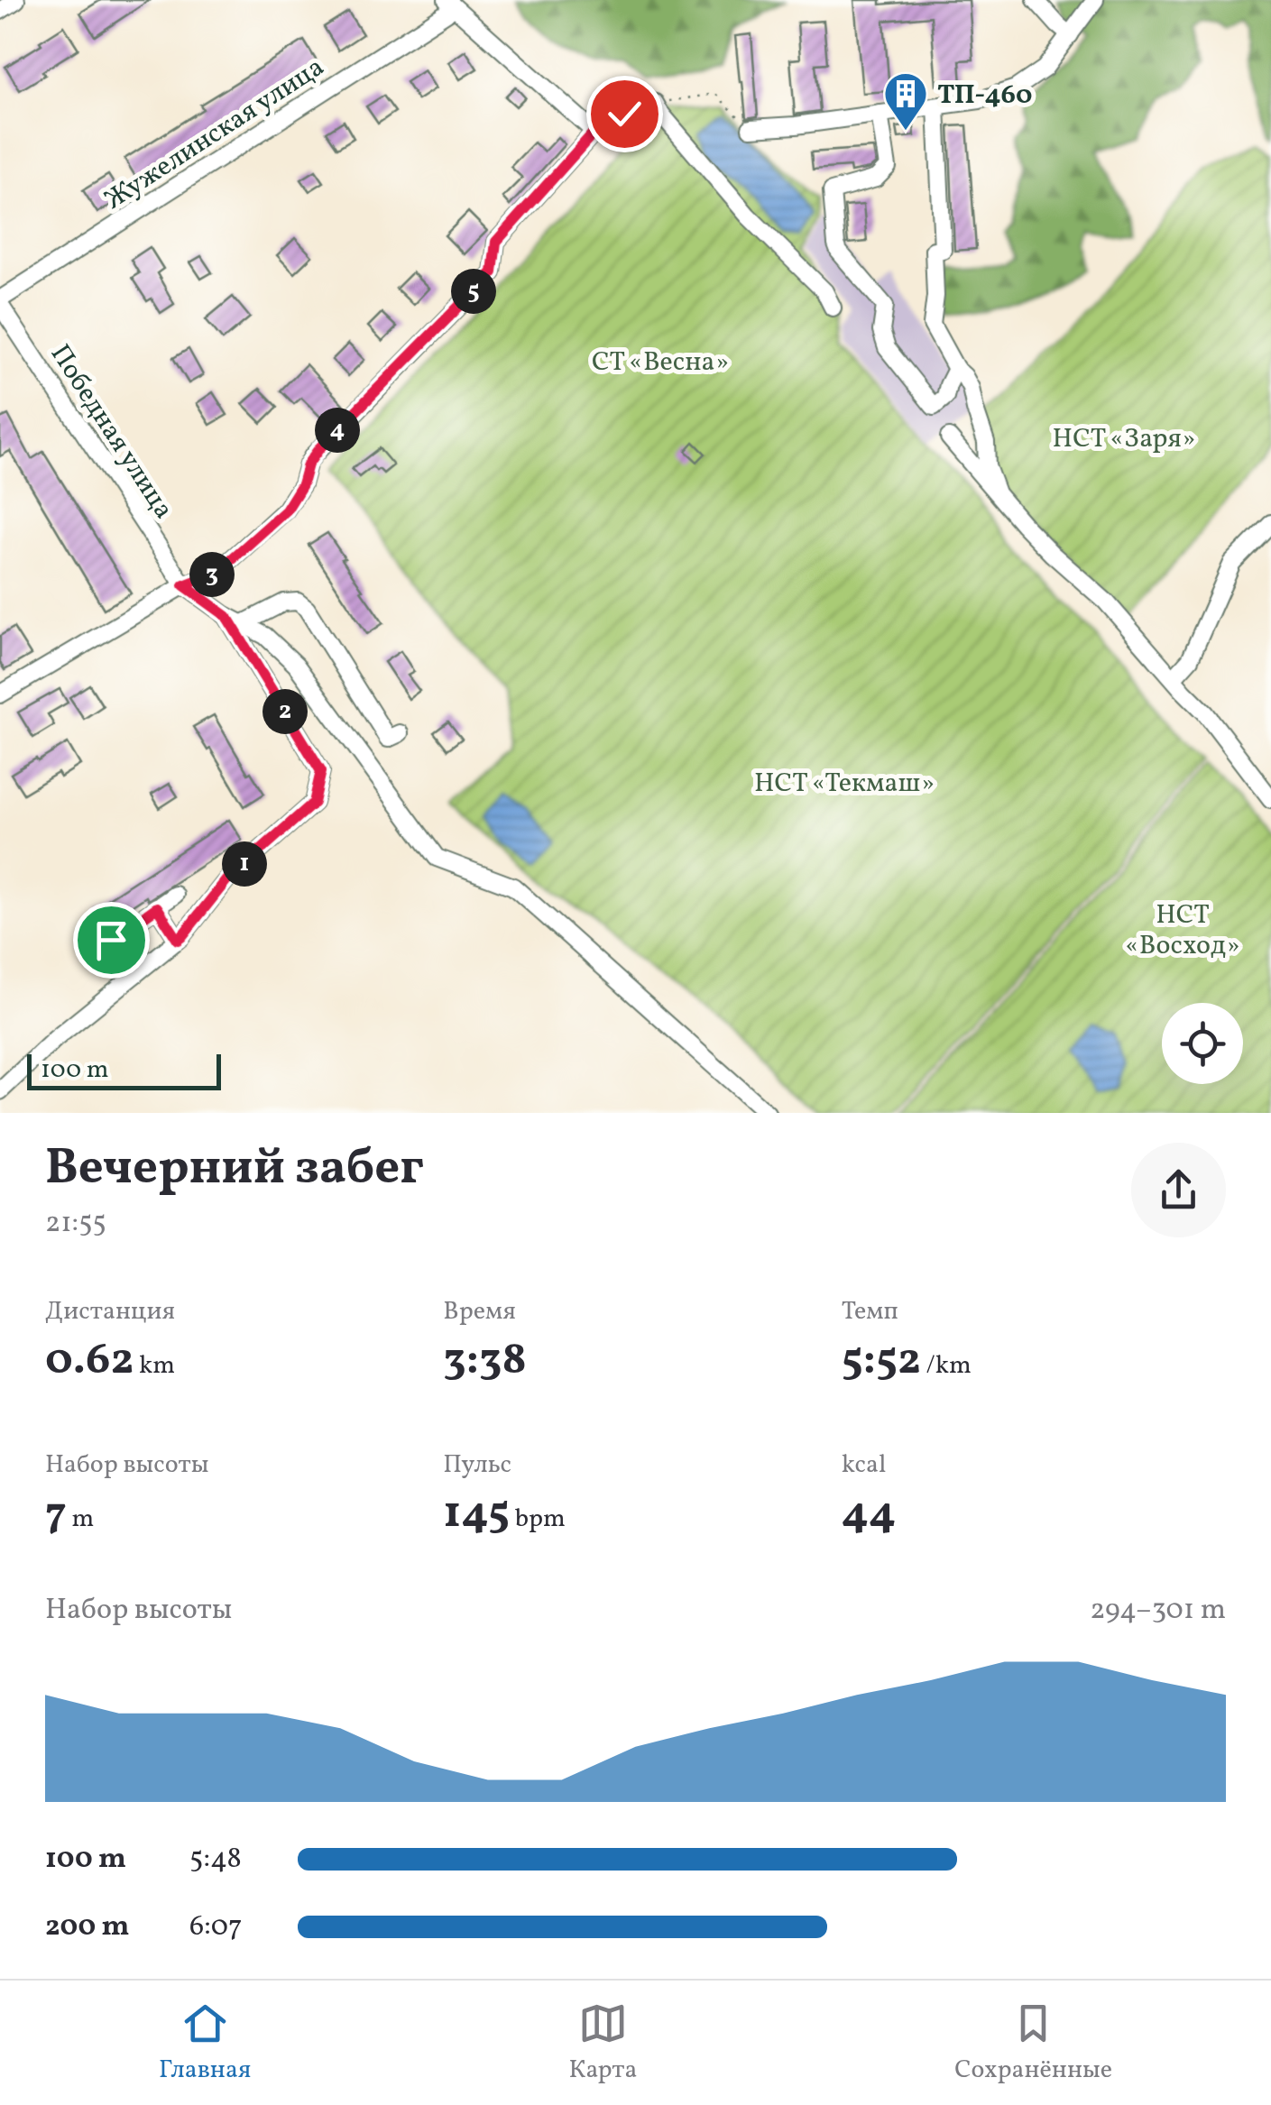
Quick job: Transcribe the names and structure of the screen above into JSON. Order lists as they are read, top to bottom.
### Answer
{
  "streets": {
    "street": ["Жужелинская улица", "Победная улица"]
  },
  "crossings": [
    ["Жужелинская улица", "Победная улица"]
  ],
  "parks": [
    "СТ «Весна»",
    "НСТ «Заря»",
    "НСТ «Текмаш»",
    "НСТ «Восход»"
  ],
  "places": {
    "building": ["ТП-460"]
  },
  "scale_bar": "100 m",
  "page": {
    "pins": [
      "5",
      "4",
      "3",
      "2",
      "1"
    ],
    "scale": "100 m",
    "heading": ["Вечерний забег", "21:55"],
    "stats": [
      ["Дистанция", "0.62 km"],
      ["Время", "3:38"],
      ["Темп", "5:52 /km"],
      ["Набор высоты", "7 m"],
      ["Пульс", "145 bpm"],
      ["kcal", "44"]
    ],
    "chart": ["Набор высоты", "294–301 m"],
    "list": [
      {
        "name": "100 m",
        "note": "5:48"
      },
      {
        "name": "200 m",
        "note": "6:07"
      }
    ],
    "tabs": ["Главная", "Карта", "Сохранённые"]
  }
}
